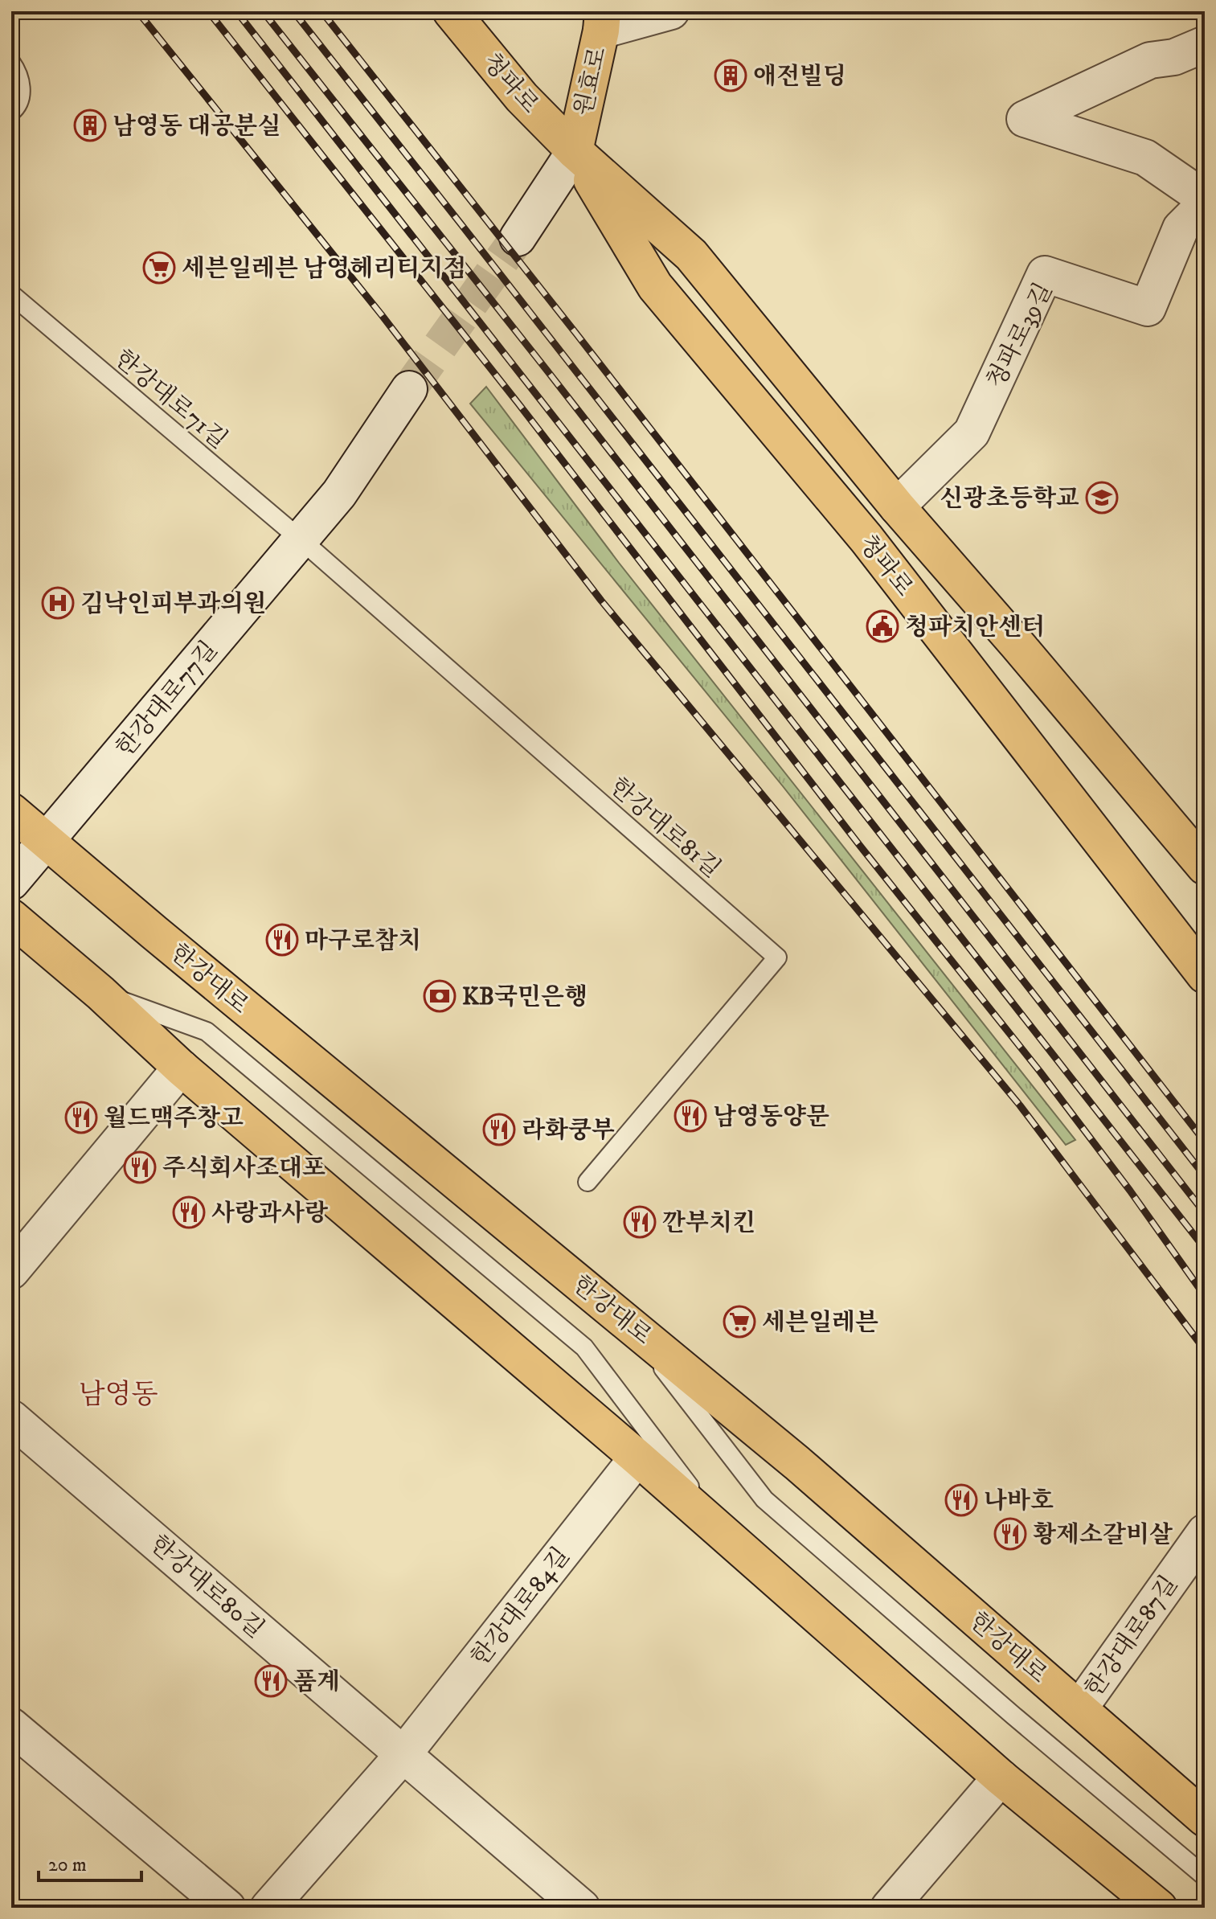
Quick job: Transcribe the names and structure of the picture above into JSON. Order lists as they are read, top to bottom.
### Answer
{
  "streets": {
    "main road": ["원효로", "청파로", "한강대로"],
    "street": [
      "청파로39길",
      "한강대로77길",
      "한강대로80길",
      "한강대로84길",
      "한강대로87길"
    ],
    "lane": ["한강대로71길", "한강대로81길"]
  },
  "crossings": [
    ["원효로", "청파로"],
    ["청파로", "청파로39길"],
    ["한강대로71길", "한강대로77길"],
    ["한강대로71길", "한강대로81길"],
    ["한강대로77길", "한강대로81길"],
    ["한강대로77길", "한강대로"],
    ["한강대로", "한강대로87길"],
    ["한강대로80길", "한강대로84길"]
  ],
  "districts": ["남영동"],
  "places": {
    "building": ["애전빌딩", "남영동 대공분실"],
    "supermarket": ["세븐일레븐 남영헤리티지점", "세븐일레븐"],
    "school or university": ["신광초등학교"],
    "hospital": ["김낙인피부과의원"],
    "public building": ["청파치안센터"],
    "restaurant": [
      "마구로참치",
      "남영동양문",
      "월드맥주창고",
      "라화쿵부",
      "주식회사조대포",
      "사랑과사랑",
      "깐부치킨",
      "나바호",
      "황제소갈비살",
      "품계"
    ],
    "bank": ["KB국민은행"]
  },
  "scale_bar": "20 m"
}
